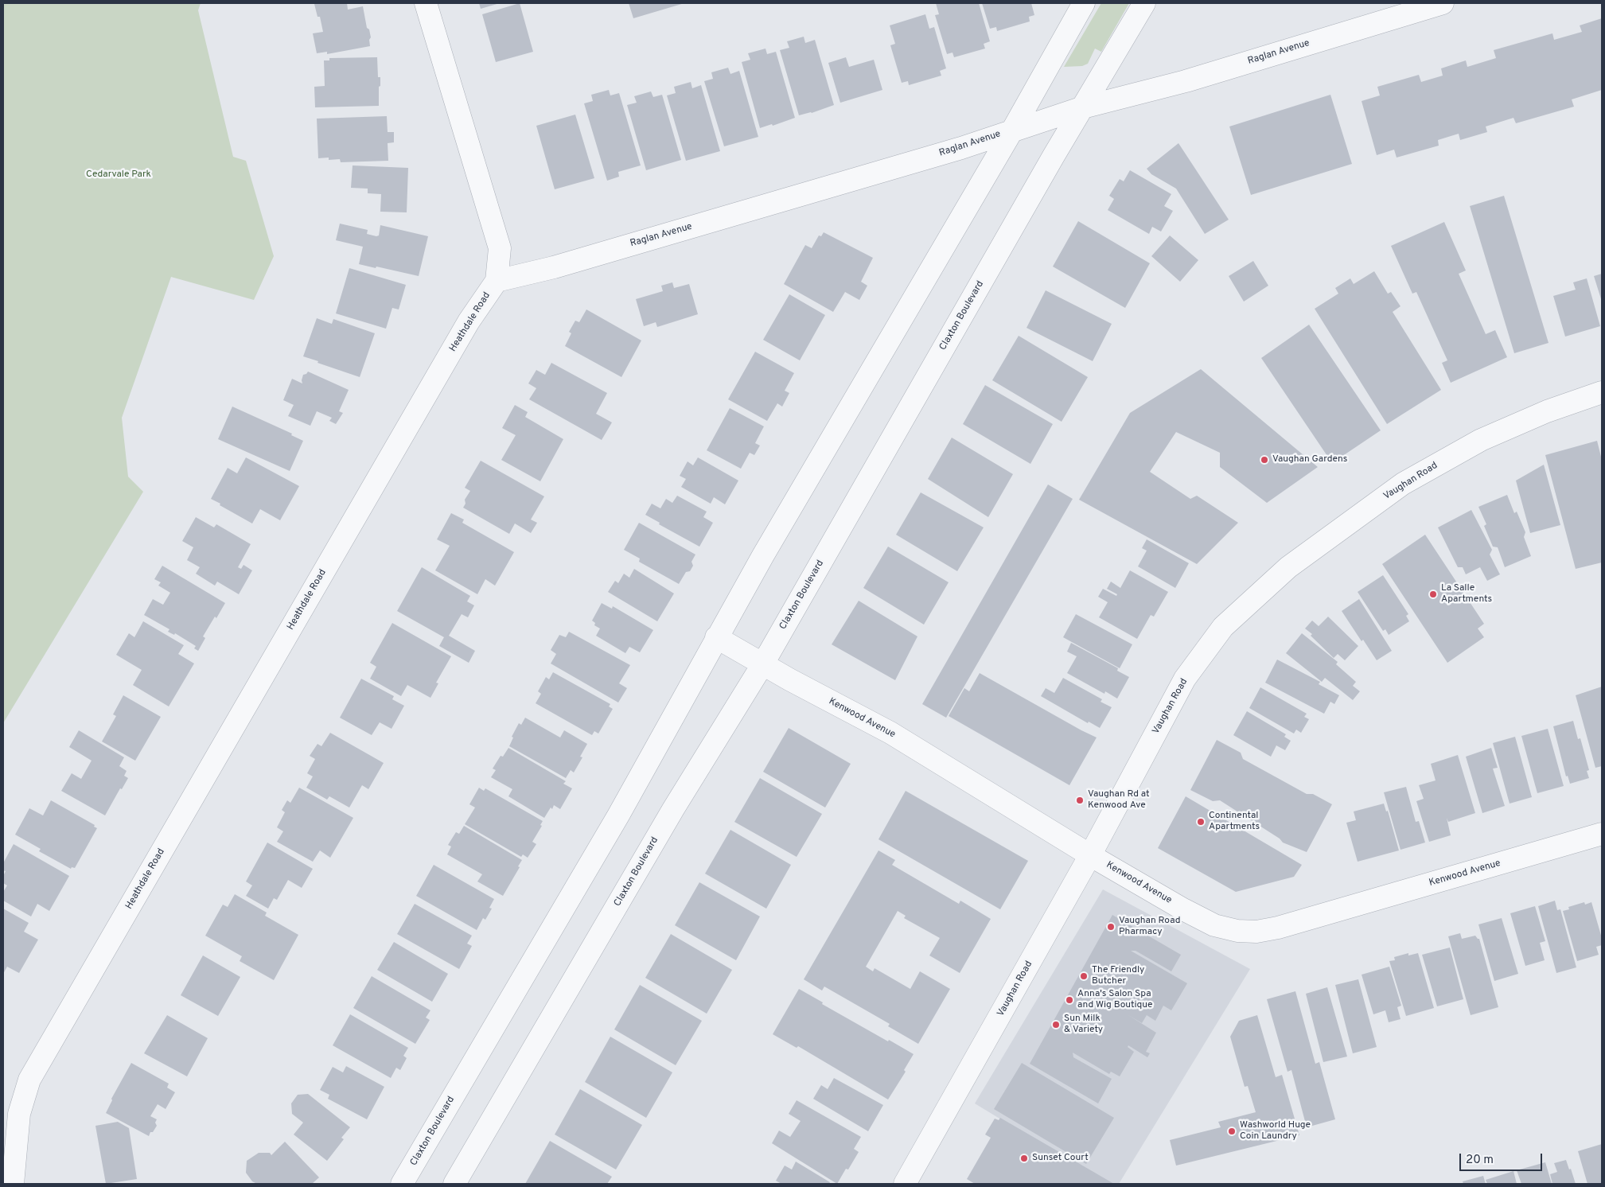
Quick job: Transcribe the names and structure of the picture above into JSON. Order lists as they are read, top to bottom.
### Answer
{
  "streets": {
    "street": [
      "Raglan Avenue",
      "Claxton Boulevard",
      "Heathdale Road",
      "Vaughan Road",
      "Kenwood Avenue"
    ]
  },
  "crossings": [
    ["Raglan Avenue", "Claxton Boulevard"],
    ["Raglan Avenue", "Heathdale Road"],
    ["Claxton Boulevard", "Kenwood Avenue"],
    ["Vaughan Road", "Kenwood Avenue"]
  ],
  "parks": ["Cedarvale Park"],
  "places": [
    "Vaughan Gardens",
    "La Salle Apartments",
    "Vaughan Rd at Kenwood Ave",
    "Continental Apartments",
    "Vaughan Road Pharmacy",
    "The Friendly Butcher",
    "Anna's Salon Spa and Wig Boutique",
    "Sun Milk & Variety",
    "Washworld Huge Coin Laundry",
    "Sunset Court"
  ],
  "scale_bar": "20 m"
}
